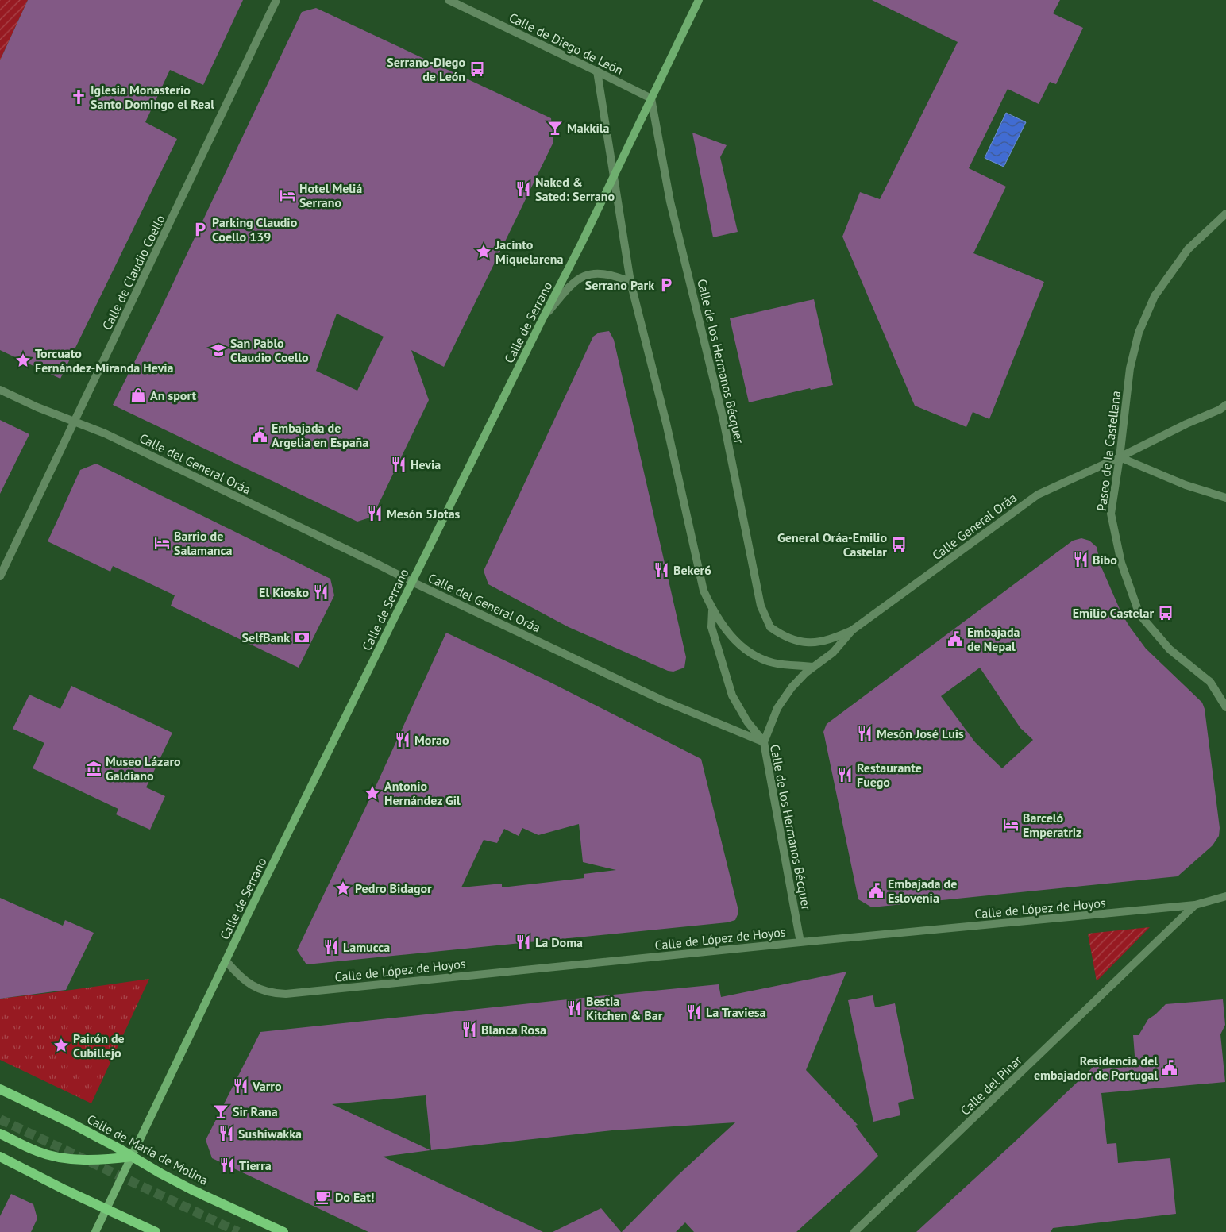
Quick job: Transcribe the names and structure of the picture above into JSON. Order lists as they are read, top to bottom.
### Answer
{
  "streets": {
    "main road": ["Calle de Serrano", "Calle de María de Molina"],
    "street": [
      "Calle de Diego de León",
      "Calle de Claudio Coello",
      "Calle de los Hermanos Bécquer",
      "Paseo de la Castellana",
      "Calle del General Oráa",
      "Calle General Oráa",
      "Calle de López de Hoyos",
      "Calle del Pinar"
    ]
  },
  "crossings": [
    ["Calle de Diego de León", "Calle de Serrano"],
    ["Calle de Diego de León", "Calle de los Hermanos Bécquer"],
    ["Calle de Claudio Coello", "Calle del General Oráa"],
    ["Calle de Serrano", "Calle de los Hermanos Bécquer"],
    ["Calle de Serrano", "Calle del General Oráa"],
    ["Calle de Serrano", "Calle de López de Hoyos"],
    ["Calle de Serrano", "Calle de María de Molina"],
    ["Calle de los Hermanos Bécquer", "Calle del General Oráa"],
    ["Calle de los Hermanos Bécquer", "Calle General Oráa"],
    ["Calle de los Hermanos Bécquer", "Calle de López de Hoyos"],
    ["Paseo de la Castellana", "Calle General Oráa"],
    ["Calle de López de Hoyos", "Calle del Pinar"]
  ],
  "places": {
    "bus stop": ["Serrano-Diego de León", "General Oráa-Emilio Castelar", "Emilio Castelar"],
    "church": ["Iglesia Monasterio Santo Domingo el Real"],
    "bar": ["Makkila", "Sir Rana"],
    "restaurant": [
      "Naked & Sated: Serrano",
      "Hevia",
      "Mesón 5Jotas",
      "Bibo",
      "Beker6",
      "El Kiosko",
      "Mesón José Luis",
      "Morao",
      "Restaurante Fuego",
      "La Doma",
      "Lamucca",
      "Bestia Kitchen & Bar",
      "La Traviesa",
      "Blanca Rosa",
      "Varro",
      "Sushiwakka",
      "Tierra"
    ],
    "hotel": ["Hotel Meliá Serrano", "Barrio de Salamanca", "Barceló Emperatriz"],
    "parking": ["Parking Claudio Coello 139", "Serrano Park"],
    "place": [
      "Jacinto Miquelarena",
      "Torcuato Fernández-Miranda Hevia",
      "Antonio Hernández Gil",
      "Pedro Bidagor",
      "Pairón de Cubillejo"
    ],
    "school or university": ["San Pablo Claudio Coello"],
    "shop": ["An sport"],
    "public building": [
      "Embajada de Argelia en España",
      "Embajada de Nepal",
      "Embajada de Eslovenia",
      "Residencia del embajador de Portugal"
    ],
    "bank": ["SelfBank"],
    "museum": ["Museo Lázaro Galdiano"],
    "cafe": ["Do Eat!"]
  }
}
